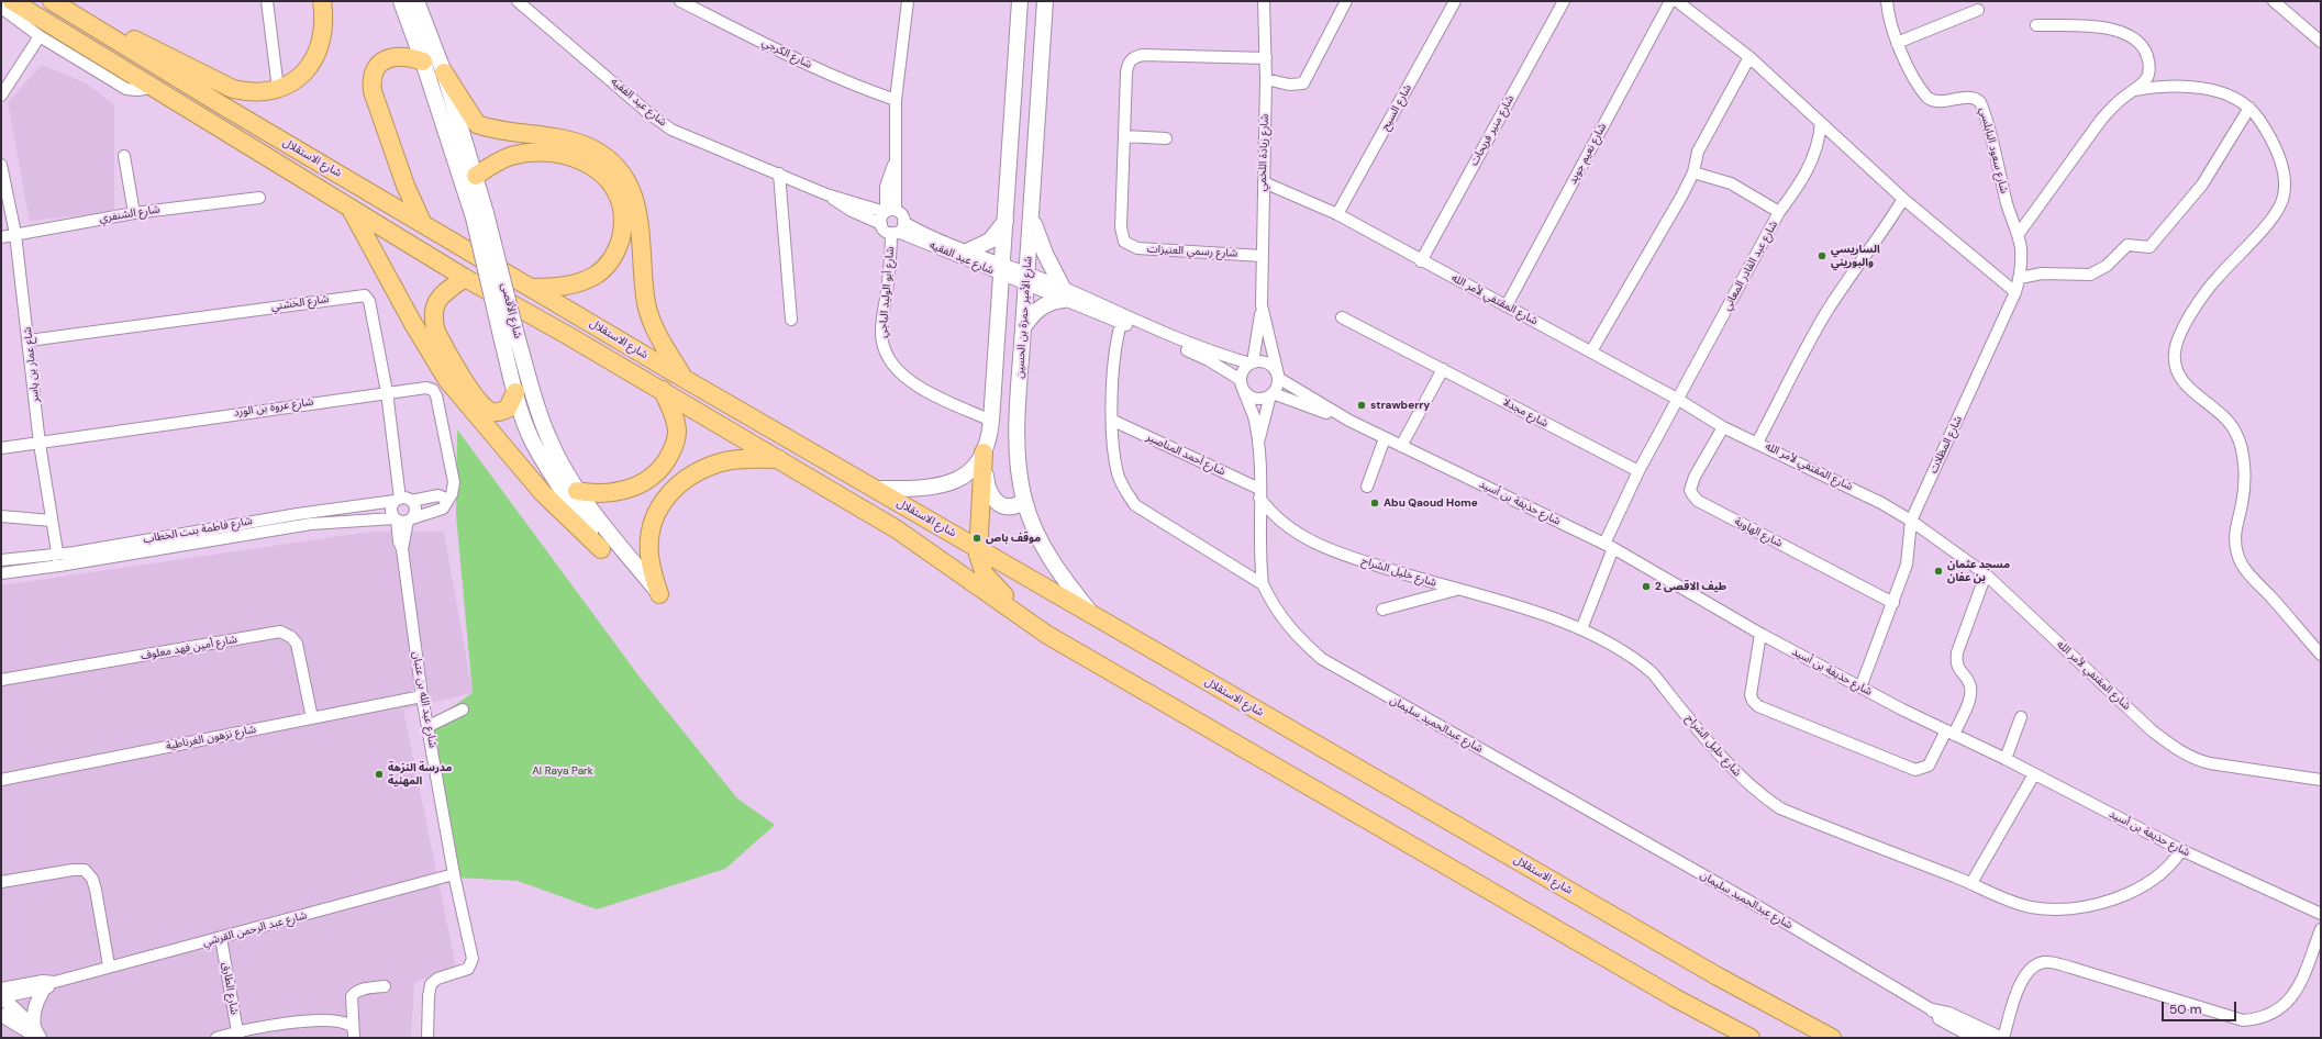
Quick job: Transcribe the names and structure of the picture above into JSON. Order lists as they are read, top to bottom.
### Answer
{
  "streets": {
    "highway": ["شارع الاستقلال"],
    "main road": ["شارع الأقصى", "شارع الأمير حمزة بن الحسين"],
    "street": [
      "شارع الكرجي",
      "شارع عيد الفقيه",
      "شارع السيح",
      "شارع منير فريحات",
      "شارع سعود النابلسي",
      "شارع زيادة اللخمي",
      "شارع نعيم جويد",
      "شارع الشنفري",
      "شارع رسمي العنيزات",
      "شارع عبد القادر المعاني",
      "شارع أبو الوليد الباجي",
      "شارع المقتفي لأمر الله",
      "شارع الخشني",
      "شاع عمار بن ياسر",
      "شارع عروة بن الورد",
      "شارع مجدلا",
      "شارع المظلات",
      "شارع أحمد المناصير",
      "شارع حذيفة بن أسيد",
      "شارع فاطمة بنت الخطاب",
      "شارع الهاوية",
      "شارع خليل الشراح",
      "شارع أمين فهد معلوف",
      "شارع عبد الله بن عتبان",
      "شارع عبدالحميد سليمان",
      "شارع نزهون الغرناطية",
      "شارع عبد الرحمن القرشي",
      "شارع الطارق"
    ]
  },
  "crossings": [
    ["شارع عيد الفقيه", "شارع أبو الوليد الباجي"],
    ["شارع عيد الفقيه", "شارع الأمير حمزة بن الحسين"],
    ["شارع السيح", "شارع المقتفي لأمر الله"],
    ["شارع منير فريحات", "شارع المقتفي لأمر الله"],
    ["شارع سعود النابلسي", "شارع المظلات"],
    ["شارع زيادة اللخمي", "شارع رسمي العنيزات"],
    ["شارع زيادة اللخمي", "شارع المقتفي لأمر الله"],
    ["شارع زيادة اللخمي", "شارع حذيفة بن أسيد"],
    ["شارع نعيم جويد", "شارع المقتفي لأمر الله"],
    ["شارع الاستقلال", "شارع الأمير حمزة بن الحسين"],
    ["شارع الشنفري", "شاع عمار بن ياسر"],
    ["شارع عبد القادر المعاني", "شارع المقتفي لأمر الله"],
    ["شارع عبد القادر المعاني", "شارع مجدلا"],
    ["شارع المقتفي لأمر الله", "شارع المظلات"],
    ["شارع المقتفي لأمر الله", "شارع الهاوية"],
    ["شارع الخشني", "شاع عمار بن ياسر"],
    ["شارع الخشني", "شارع عروة بن الورد"],
    ["شارع الخشني", "شارع فاطمة بنت الخطاب"],
    ["شارع الخشني", "شارع عبد الله بن عتبان"],
    ["شاع عمار بن ياسر", "شارع عروة بن الورد"],
    ["شاع عمار بن ياسر", "شارع فاطمة بنت الخطاب"],
    ["شارع المظلات", "شارع حذيفة بن أسيد"],
    ["شارع المظلات", "شارع الهاوية"],
    ["شارع أحمد المناصير", "شارع خليل الشراح"],
    ["شارع أحمد المناصير", "شارع عبدالحميد سليمان"],
    ["شارع حذيفة بن أسيد", "شارع خليل الشراح"],
    ["شارع فاطمة بنت الخطاب", "شارع عبد الله بن عتبان"],
    ["شارع خليل الشراح", "شارع عبدالحميد سليمان"],
    ["شارع أمين فهد معلوف", "شارع نزهون الغرناطية"],
    ["شارع عبد الله بن عتبان", "شارع نزهون الغرناطية"],
    ["شارع عبد الله بن عتبان", "شارع عبد الرحمن القرشي"],
    ["شارع عبد الرحمن القرشي", "شارع الطارق"]
  ],
  "parks": ["Al Raya Park"],
  "places": [
    "الساريسي والبوريني",
    "strawberry",
    "Abu Qaoud Home",
    "موقف باص",
    "مسجد عثمان بن عفان",
    "طيف الاقصى 2",
    "مدرسة النزهة المهنية"
  ],
  "scale_bar": "50 m"
}
